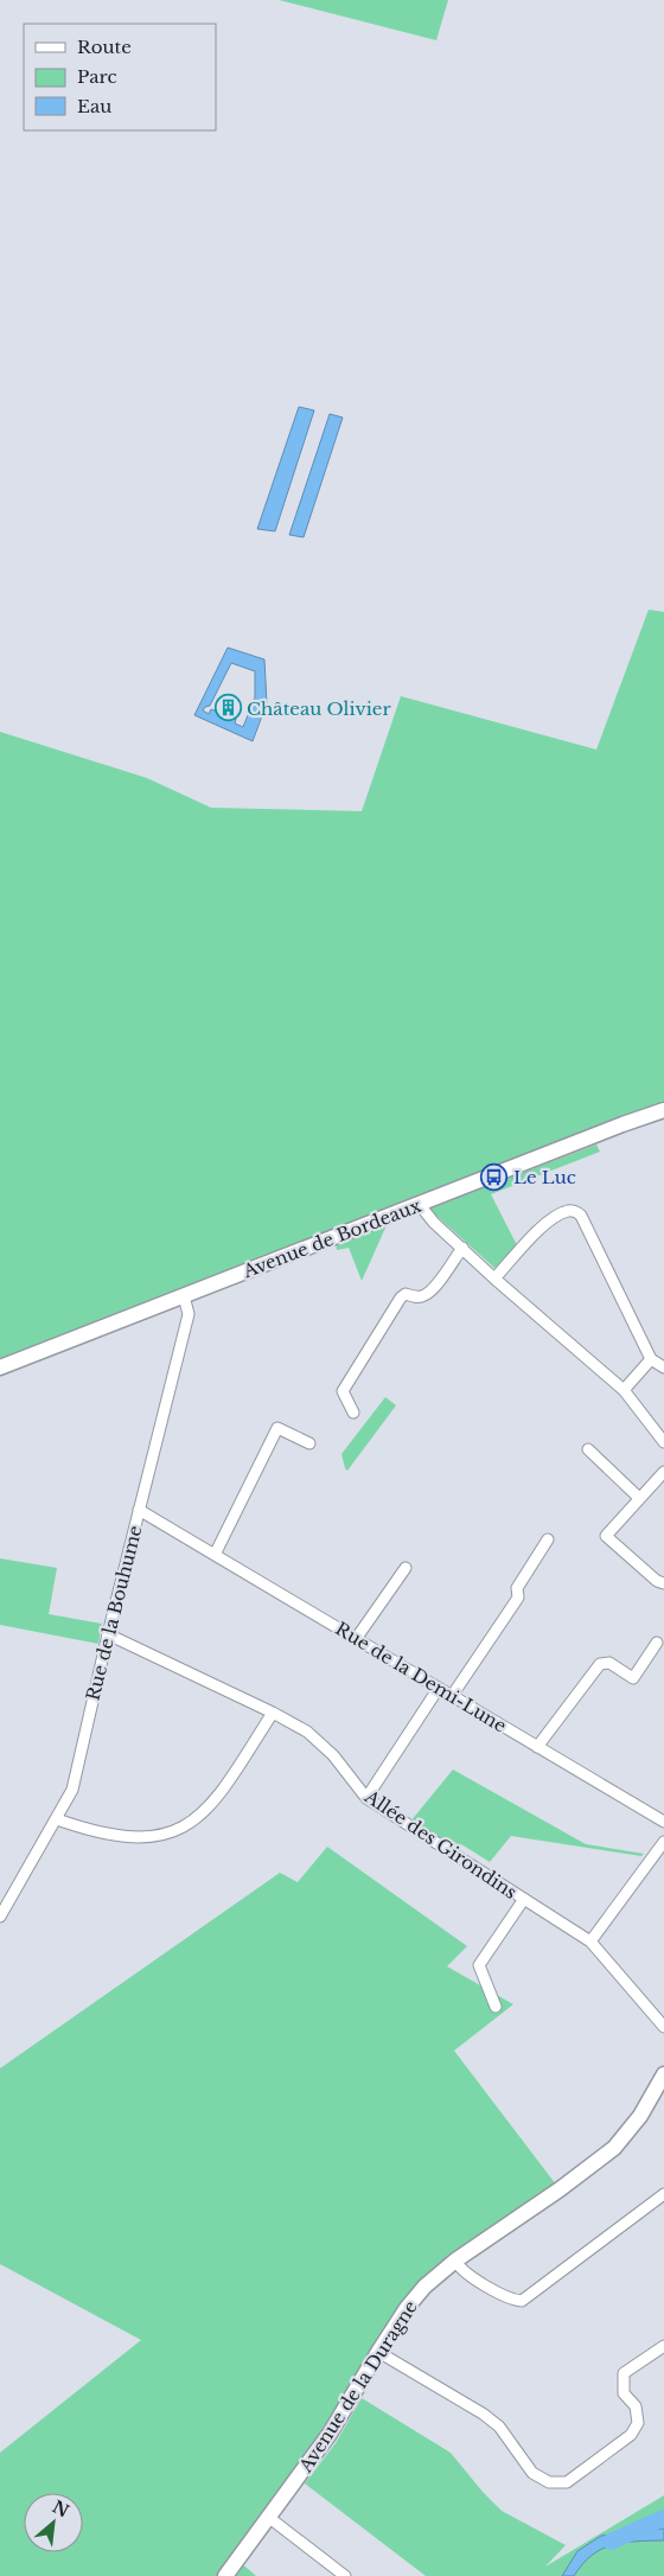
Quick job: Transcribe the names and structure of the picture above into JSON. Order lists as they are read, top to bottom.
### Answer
{
  "streets": {
    "main road": ["Avenue de Bordeaux", "Avenue de la Duragne"],
    "street": ["Rue de la Bouhume", "Rue de la Demi-Lune", "Allée des Girondins"]
  },
  "crossings": [
    ["Avenue de Bordeaux", "Rue de la Bouhume"],
    ["Rue de la Bouhume", "Rue de la Demi-Lune"],
    ["Rue de la Bouhume", "Allée des Girondins"]
  ],
  "places": {
    "building": ["Château Olivier"],
    "bus stop": ["Le Luc"]
  },
  "legend": ["Route", "Parc", "Eau"],
  "north": "top right"
}
